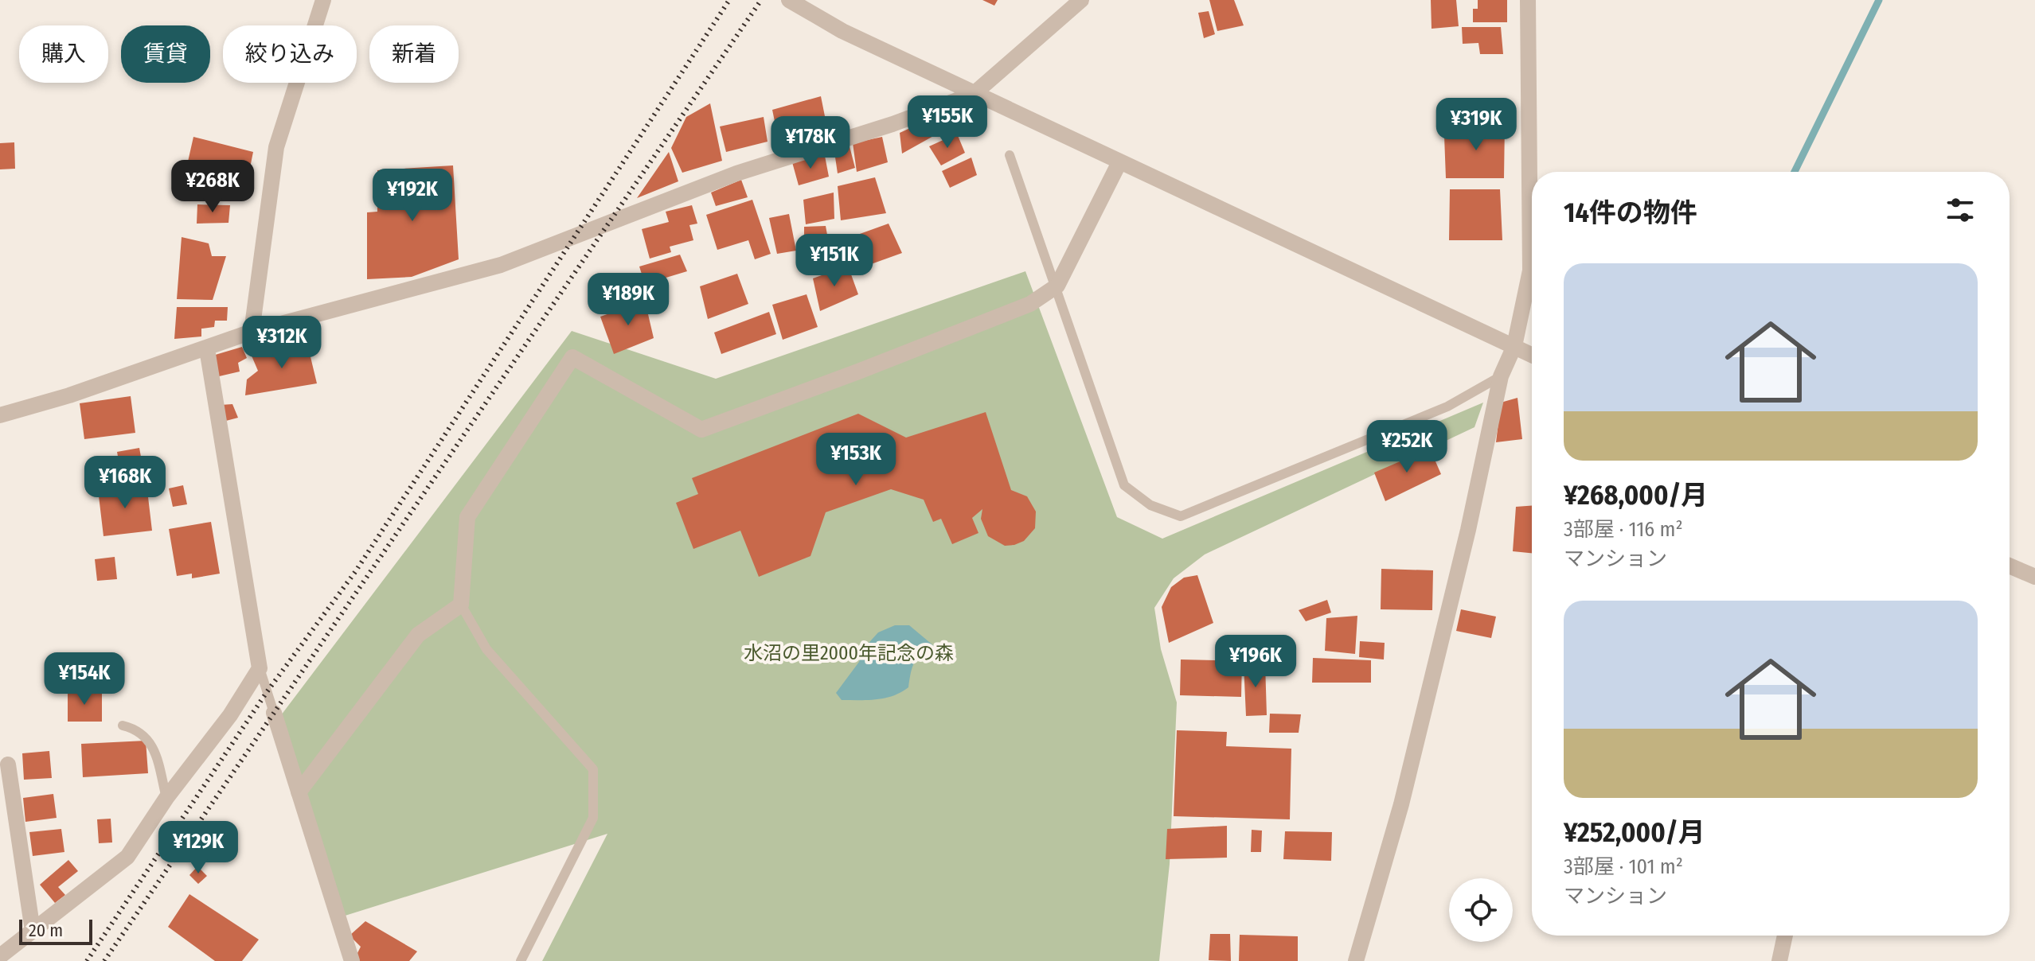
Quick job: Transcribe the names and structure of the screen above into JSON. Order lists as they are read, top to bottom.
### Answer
{
  "parks": ["水沼の里2000年記念の森"],
  "scale_bar": "20 m",
  "page": {
    "chip": [
      "購入",
      "賃貸",
      "絞り込み",
      "新着"
    ],
    "price": [
      "¥155K",
      "¥319K",
      "¥178K",
      "¥268K",
      "¥192K",
      "¥151K",
      "¥189K",
      "¥312K",
      "¥252K",
      "¥153K",
      "¥168K",
      "¥196K",
      "¥154K",
      "¥129K"
    ],
    "heading": "14件の物件",
    "list": [
      {
        "name": "¥268,000/月",
        "note": "3部屋 · 116 m² · マンション"
      },
      {
        "name": "¥252,000/月",
        "note": "3部屋 · 101 m² · マンション"
      }
    ],
    "scale": "20 m"
  }
}
